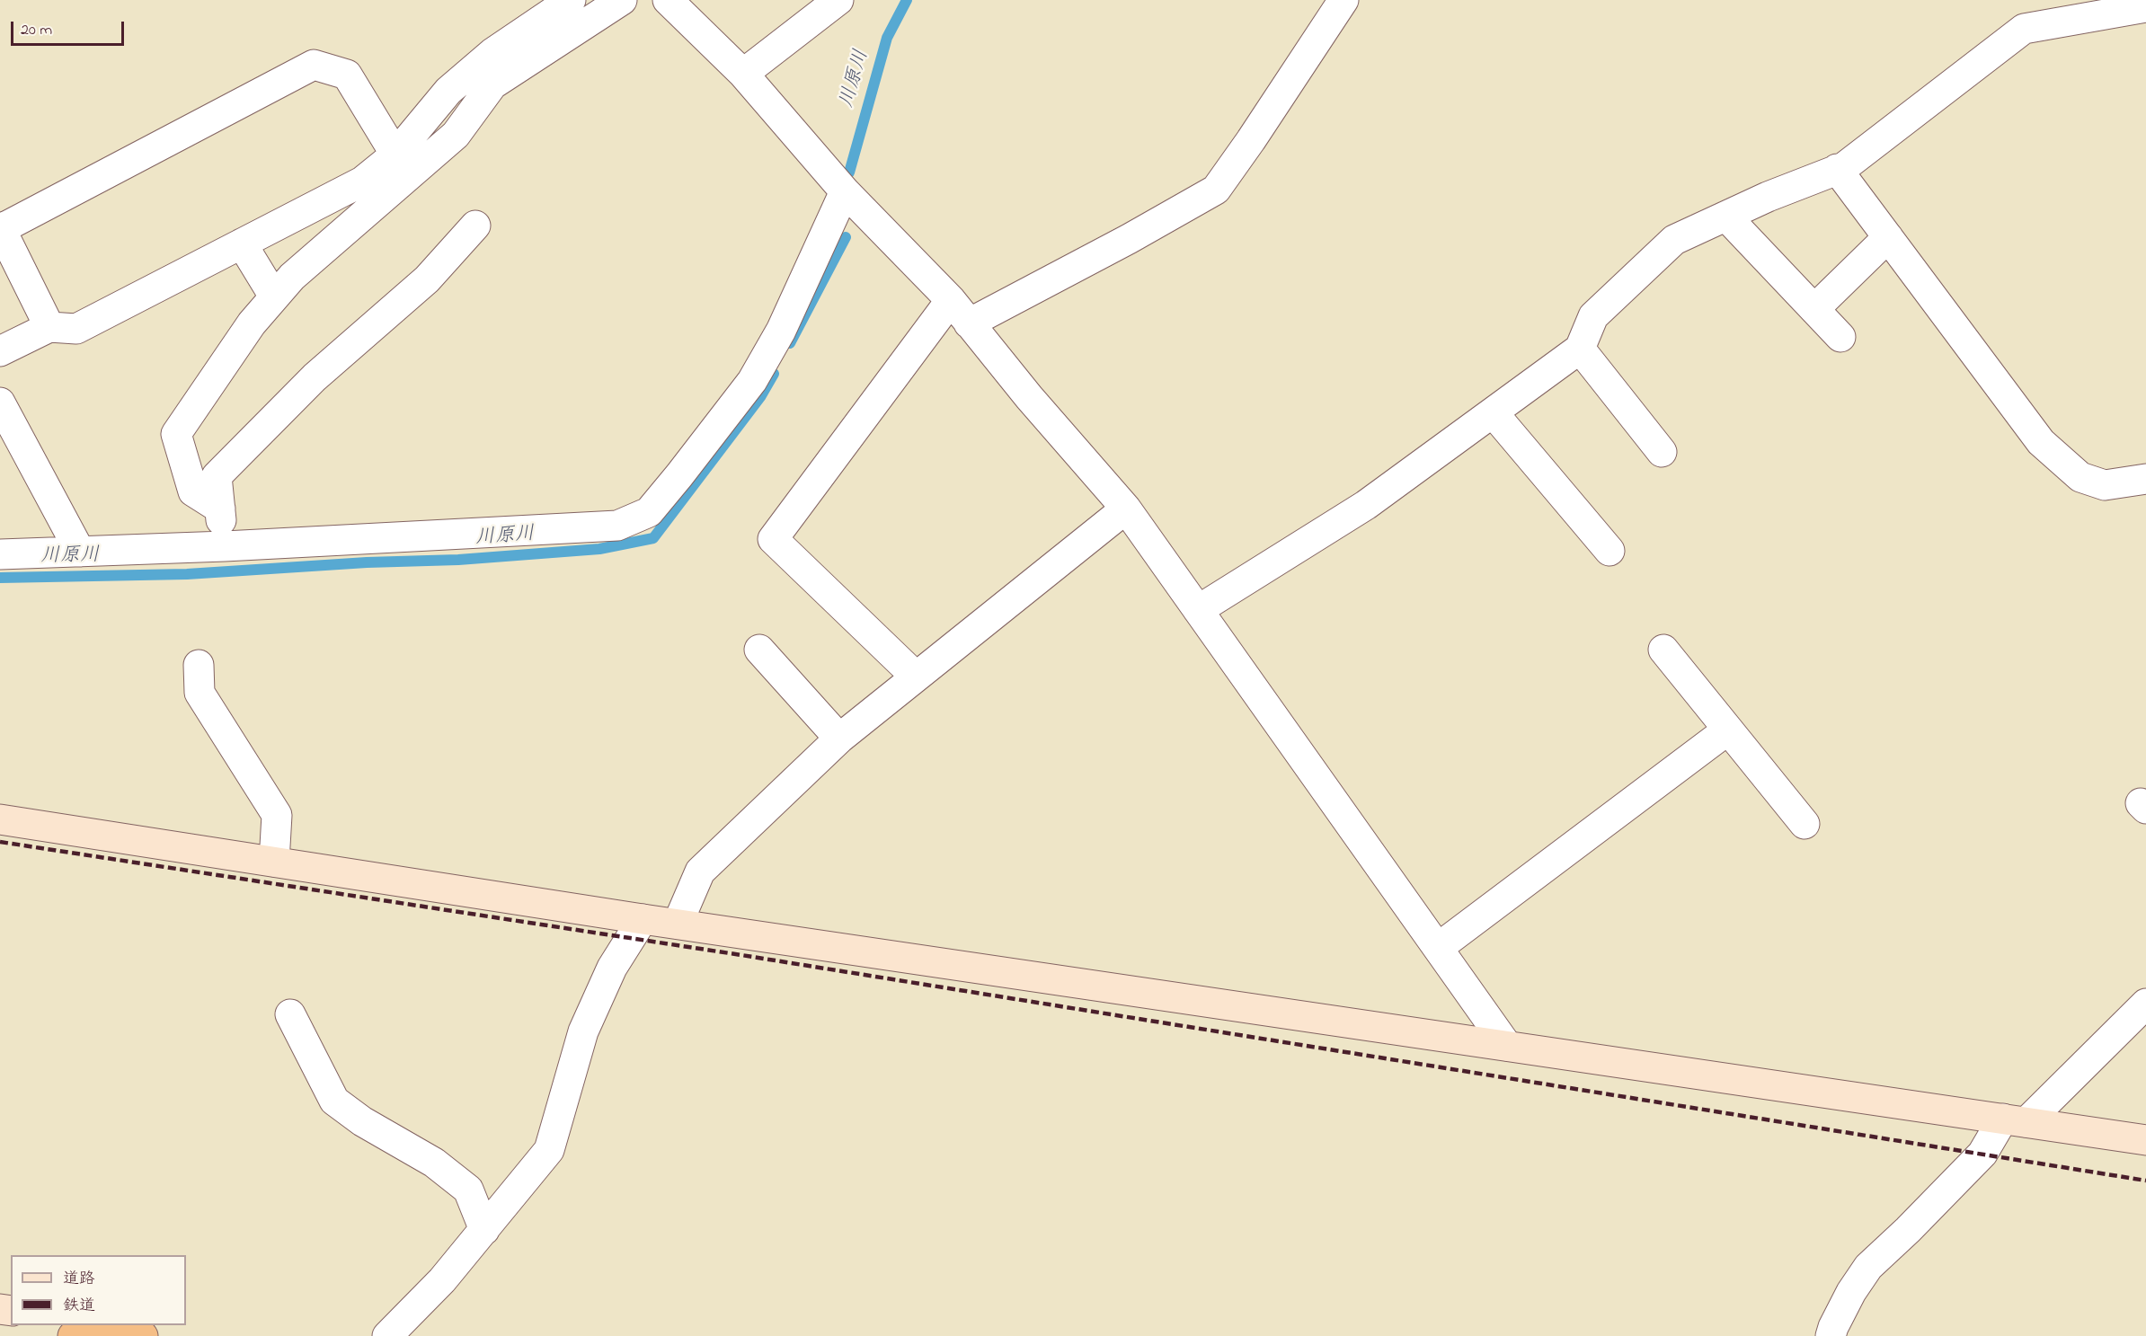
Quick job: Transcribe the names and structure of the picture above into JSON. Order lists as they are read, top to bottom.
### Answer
{
  "water": ["川原川"],
  "legend": ["道路", "鉄道"],
  "scale_bar": "20 m"
}
